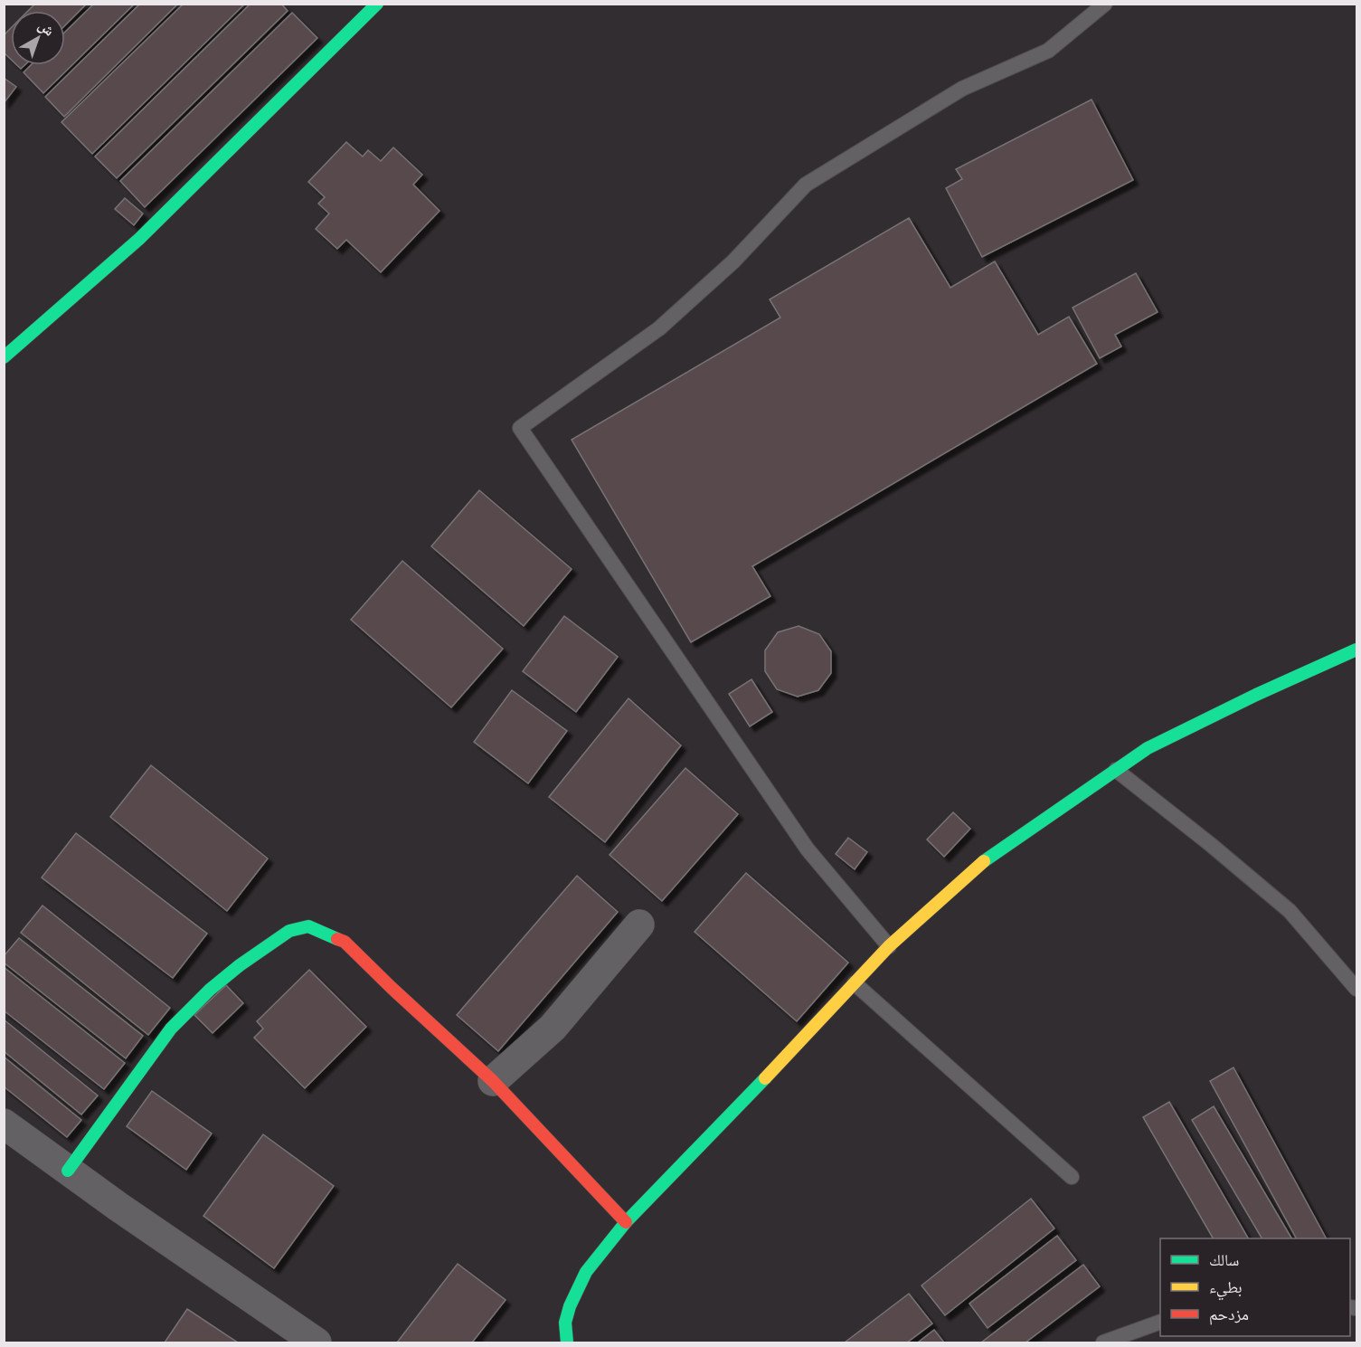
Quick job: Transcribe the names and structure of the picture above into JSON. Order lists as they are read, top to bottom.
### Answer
{
  "legend": ["سالك", "بطيء", "مزدحم"],
  "north": "top right"
}
